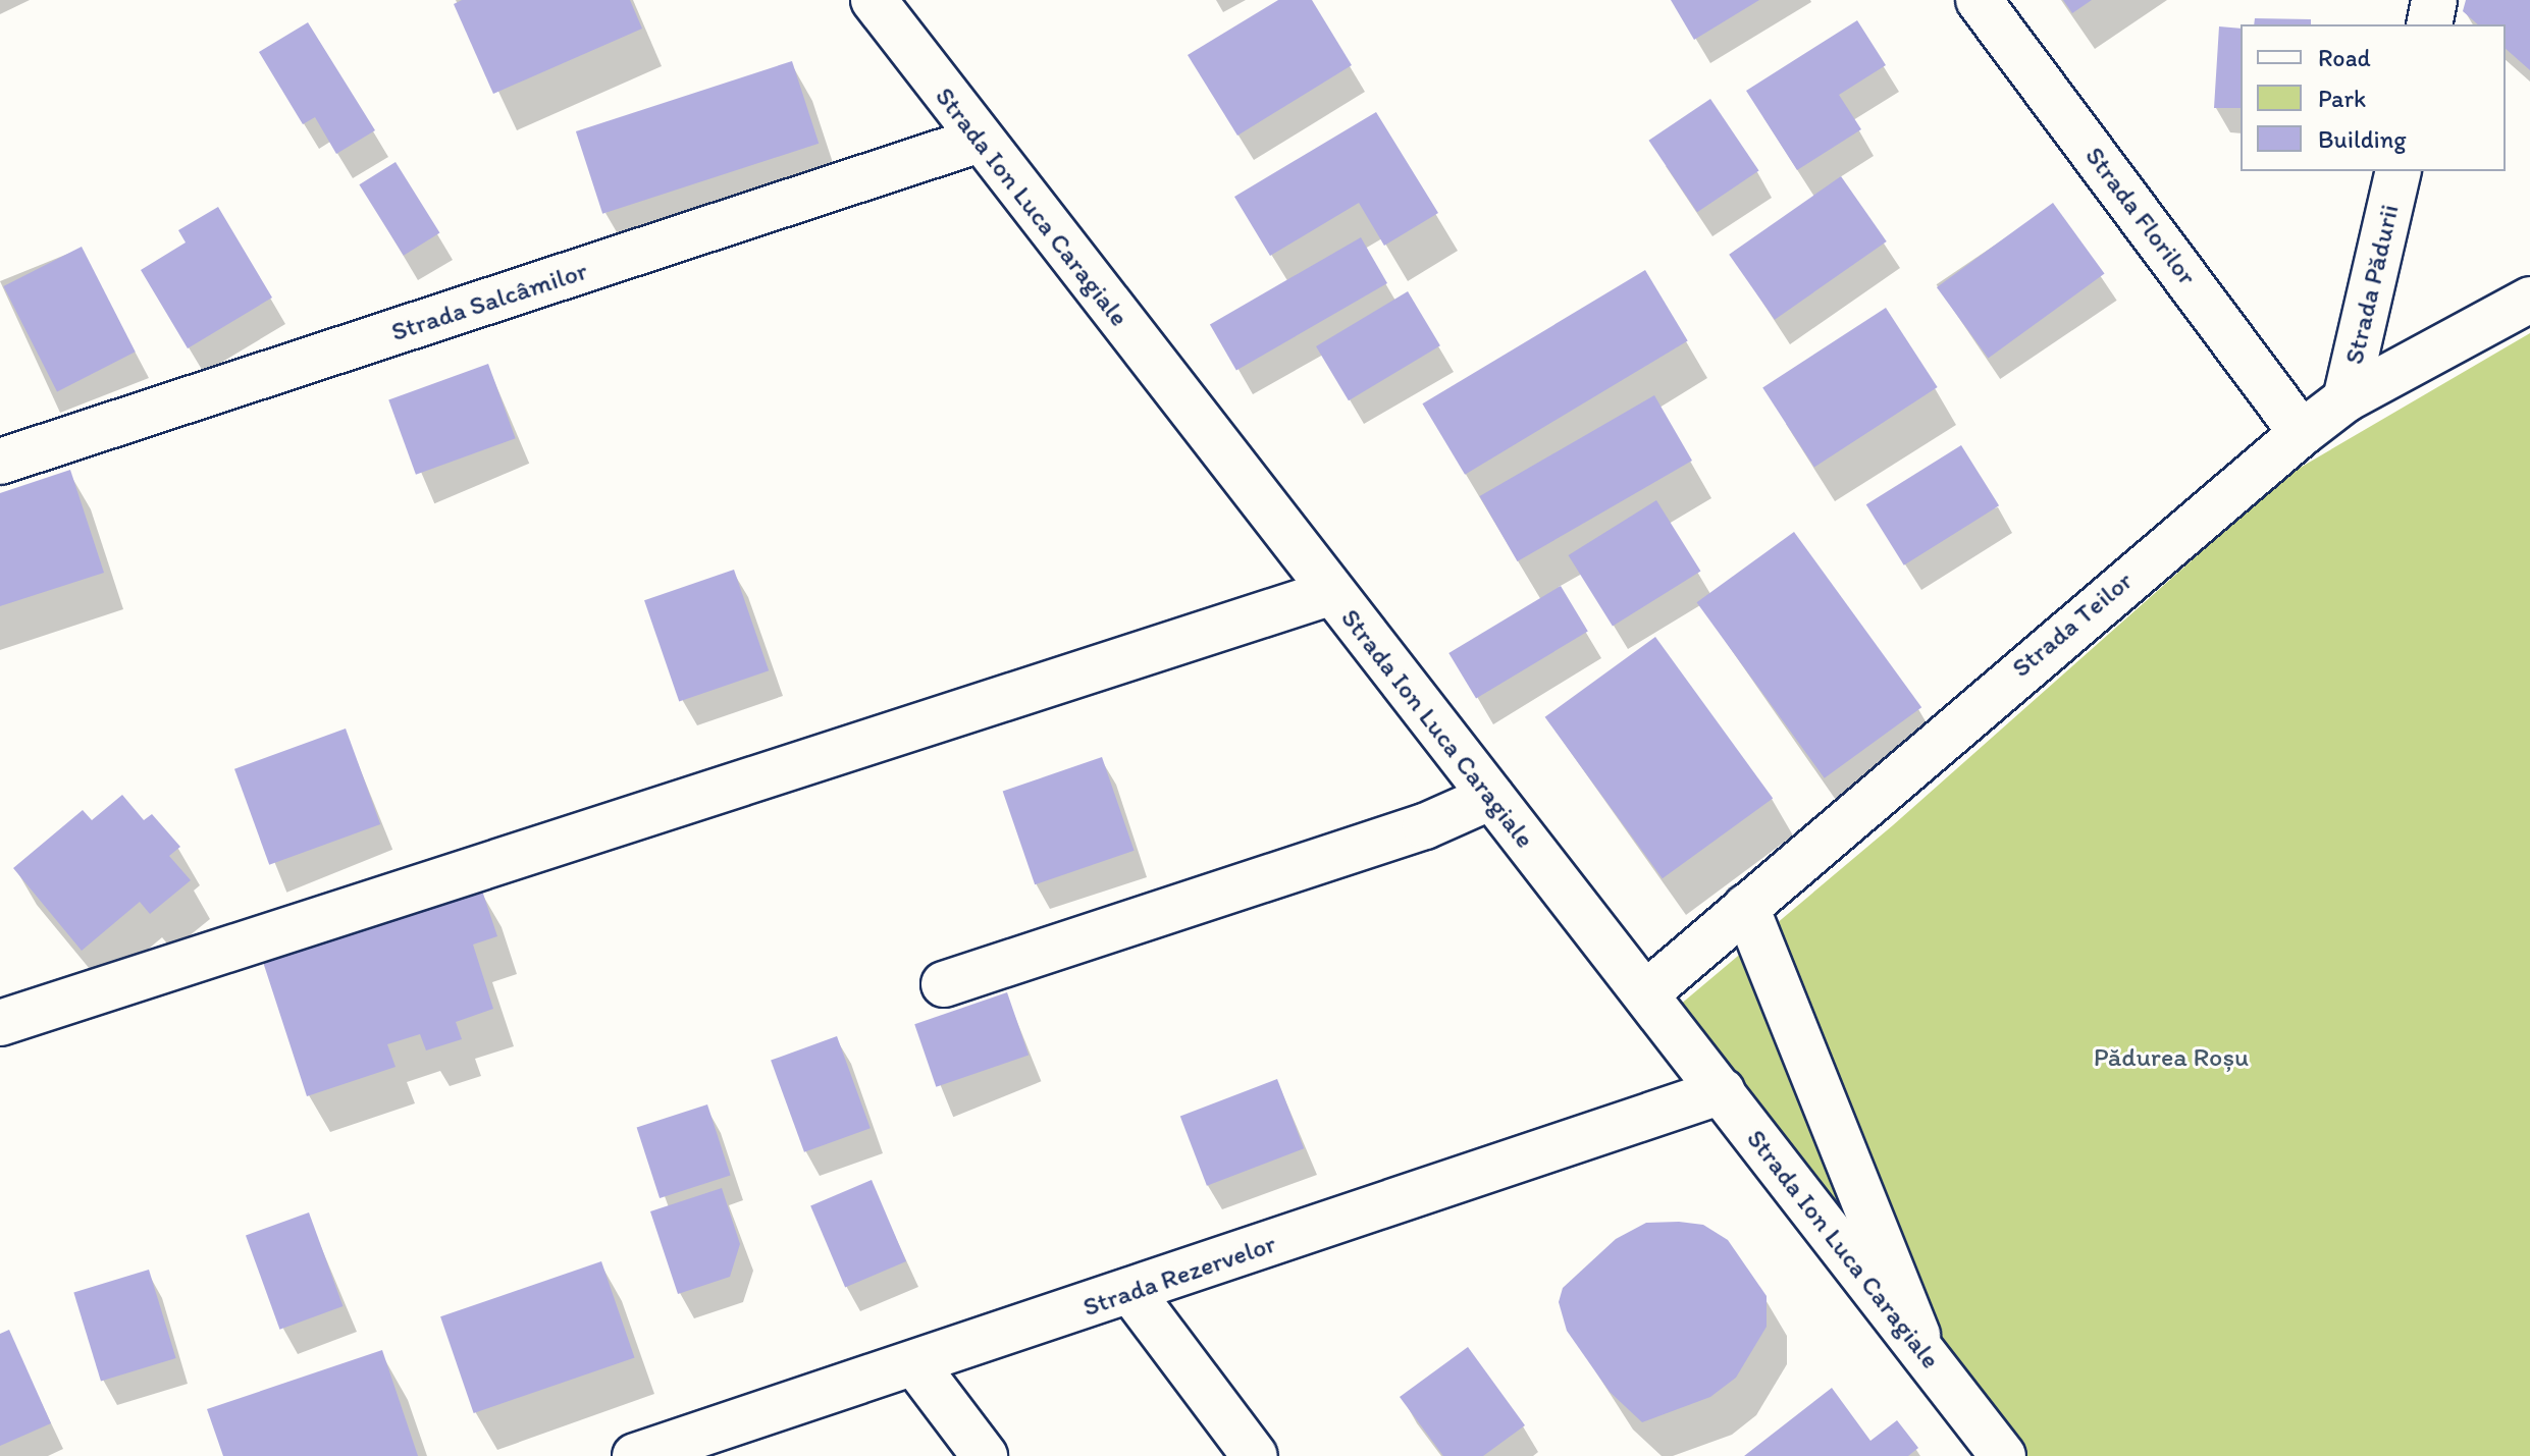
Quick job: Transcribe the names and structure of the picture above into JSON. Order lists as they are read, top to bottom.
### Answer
{
  "streets": {
    "street": [
      "Strada Ion Luca Caragiale",
      "Strada Florilor",
      "Strada Pădurii",
      "Strada Salcâmilor",
      "Strada Teilor",
      "Strada Rezervelor"
    ]
  },
  "crossings": [
    ["Strada Ion Luca Caragiale", "Strada Salcâmilor"],
    ["Strada Ion Luca Caragiale", "Strada Teilor"],
    ["Strada Ion Luca Caragiale", "Strada Rezervelor"],
    ["Strada Florilor", "Strada Teilor"],
    ["Strada Pădurii", "Strada Teilor"]
  ],
  "parks": ["Pădurea Roșu"],
  "legend": ["Road", "Park", "Building"]
}
